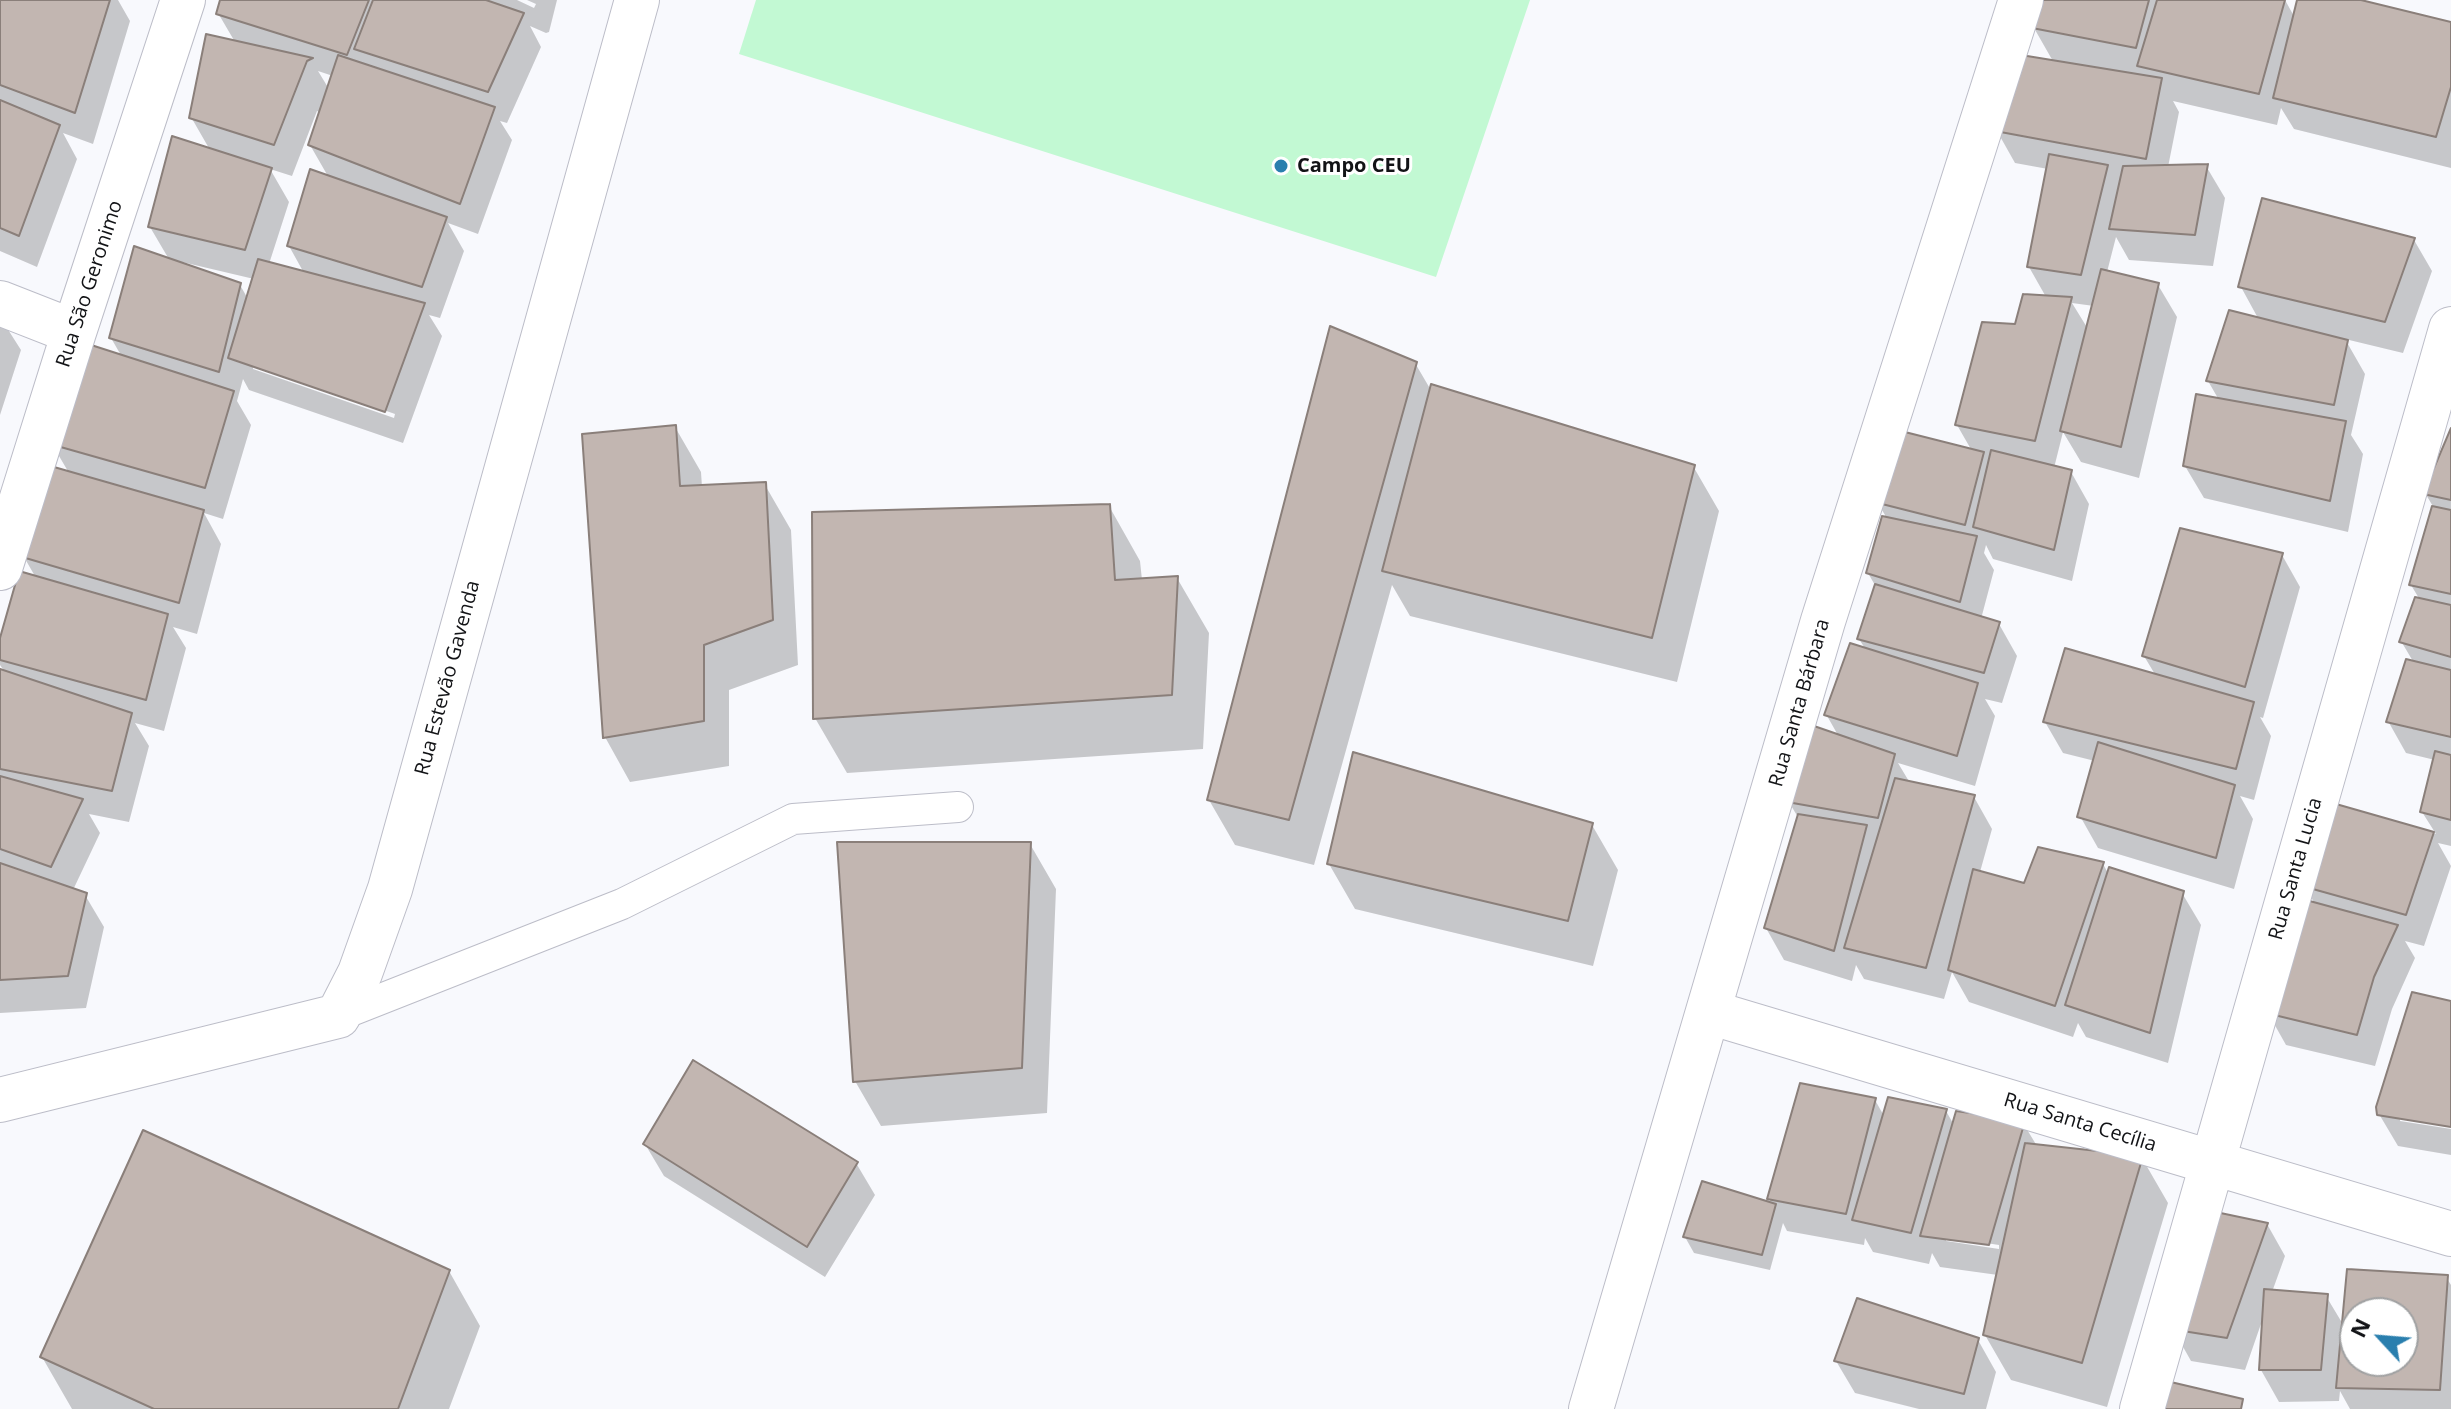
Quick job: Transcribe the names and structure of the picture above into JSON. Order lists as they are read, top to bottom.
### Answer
{
  "streets": {
    "street": [
      "Rua São Geronimo",
      "Rua Estevão Gavenda",
      "Rua Santa Bárbara",
      "Rua Santa Lucia",
      "Rua Santa Cecília"
    ]
  },
  "crossings": [
    ["Rua Santa Bárbara", "Rua Santa Cecília"],
    ["Rua Santa Lucia", "Rua Santa Cecília"]
  ],
  "places": ["Campo CEU"],
  "north": "top left"
}
